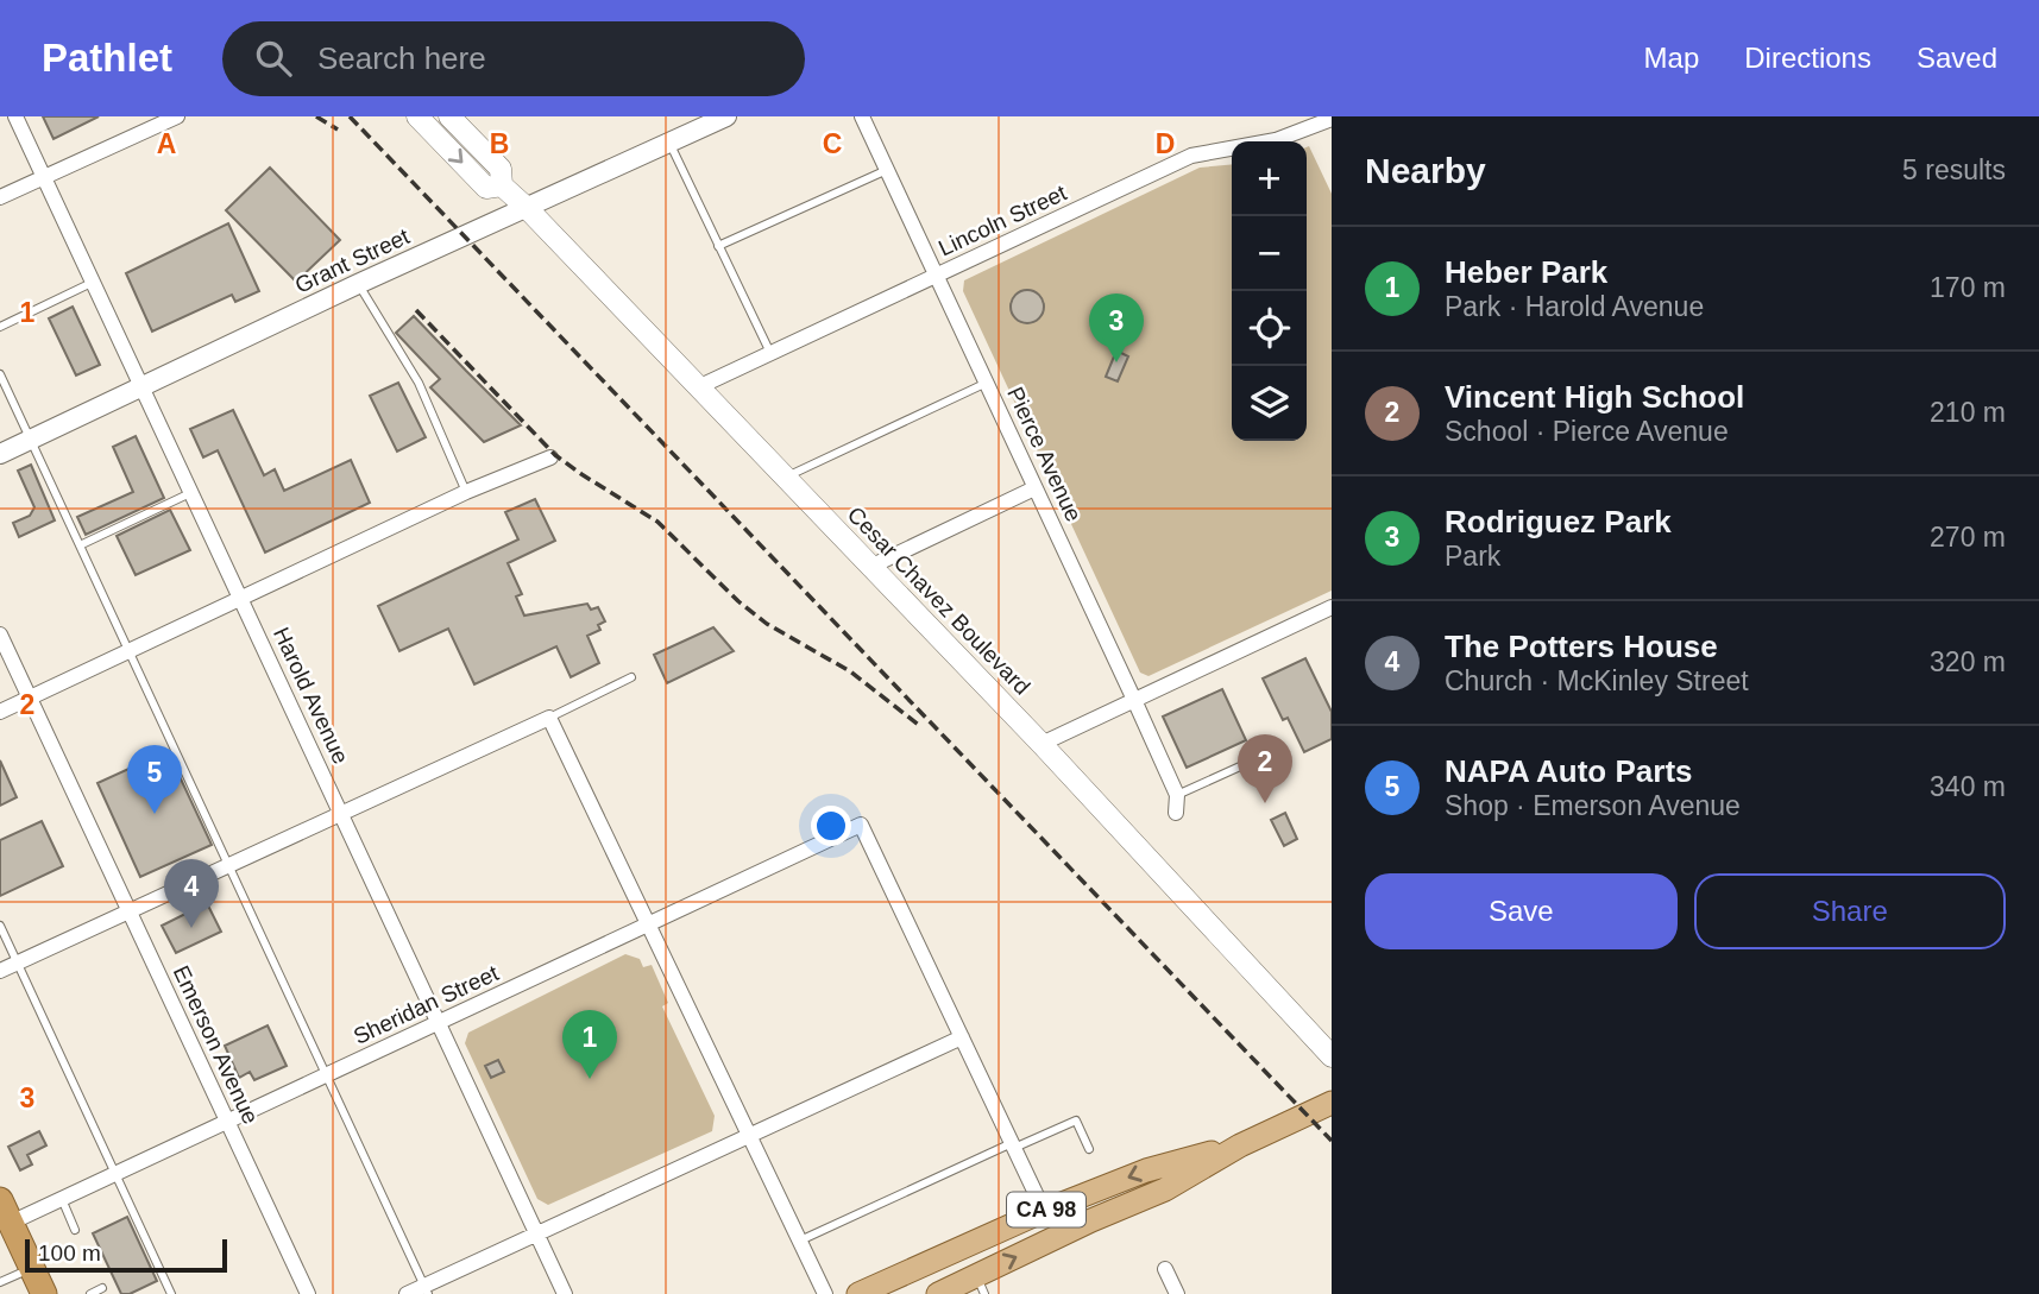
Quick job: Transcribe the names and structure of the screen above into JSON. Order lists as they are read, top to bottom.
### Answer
{
  "streets": {
    "main road": ["Cesar Chavez Boulevard", "CA 98"],
    "street": [
      "Lincoln Street",
      "Grant Street",
      "Pierce Avenue",
      "Harold Avenue",
      "Sheridan Street",
      "Emerson Avenue"
    ]
  },
  "crossings": [
    ["Lincoln Street", "Pierce Avenue"],
    ["Lincoln Street", "Cesar Chavez Boulevard"],
    ["Grant Street", "Cesar Chavez Boulevard"],
    ["Grant Street", "Harold Avenue"],
    ["Harold Avenue", "Sheridan Street"],
    ["Sheridan Street", "Emerson Avenue"]
  ],
  "scale_bar": "100 m",
  "page": {
    "header": "Pathlet",
    "search": "Search here",
    "nav": ["Map", "Directions", "Saved"],
    "heading": ["Nearby", "5 results"],
    "map_buttons": ["+", "−"],
    "list": [
      {
        "mark": "1",
        "name": "Heber Park",
        "note": "Park · Harold Avenue",
        "value": "170 m"
      },
      {
        "mark": "2",
        "name": "Vincent High School",
        "note": "School · Pierce Avenue",
        "value": "210 m"
      },
      {
        "mark": "3",
        "name": "Rodriguez Park",
        "note": "Park",
        "value": "270 m"
      },
      {
        "mark": "4",
        "name": "The Potters House",
        "note": "Church · McKinley Street",
        "value": "320 m"
      },
      {
        "mark": "5",
        "name": "NAPA Auto Parts",
        "note": "Shop · Emerson Avenue",
        "value": "340 m"
      }
    ],
    "pins": [
      "3",
      "2",
      "5",
      "4",
      "1"
    ],
    "buttons": ["Save", "Share"],
    "scale": "100 m"
  },
  "grid": {
    "columns": [
      "A",
      "B",
      "C",
      "D"
    ],
    "rows": ["1", "2", "3"]
  }
}
